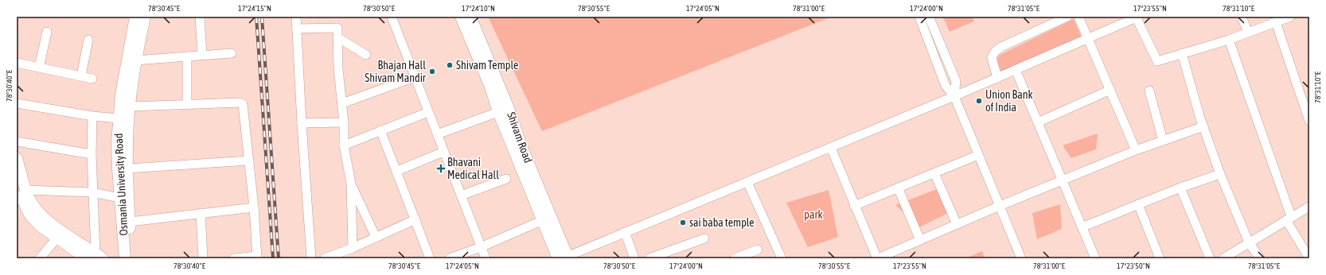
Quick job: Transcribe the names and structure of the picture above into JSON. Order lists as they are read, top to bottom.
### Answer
{
  "streets": {
    "main road": ["Shivam Road", "Osmania University Road"]
  },
  "parks": ["park"],
  "places": {
    "other": [
      "Shivam Temple",
      "Bhajan Hall Shivam Mandir",
      "Union Bank of India",
      "sai baba temple"
    ],
    "health": ["Bhavani Medical Hall"]
  },
  "coordinates": [
    "78°30'45\"E",
    "17°24'15\"N",
    "78°30'50\"E",
    "17°24'10\"N",
    "78°30'55\"E",
    "17°24'05\"N",
    "78°31'00\"E",
    "17°24'00\"N",
    "78°31'05\"E",
    "17°23'55\"N",
    "78°31'10\"E",
    "78°30'40\"E",
    "17°23'50\"N"
  ]
}
